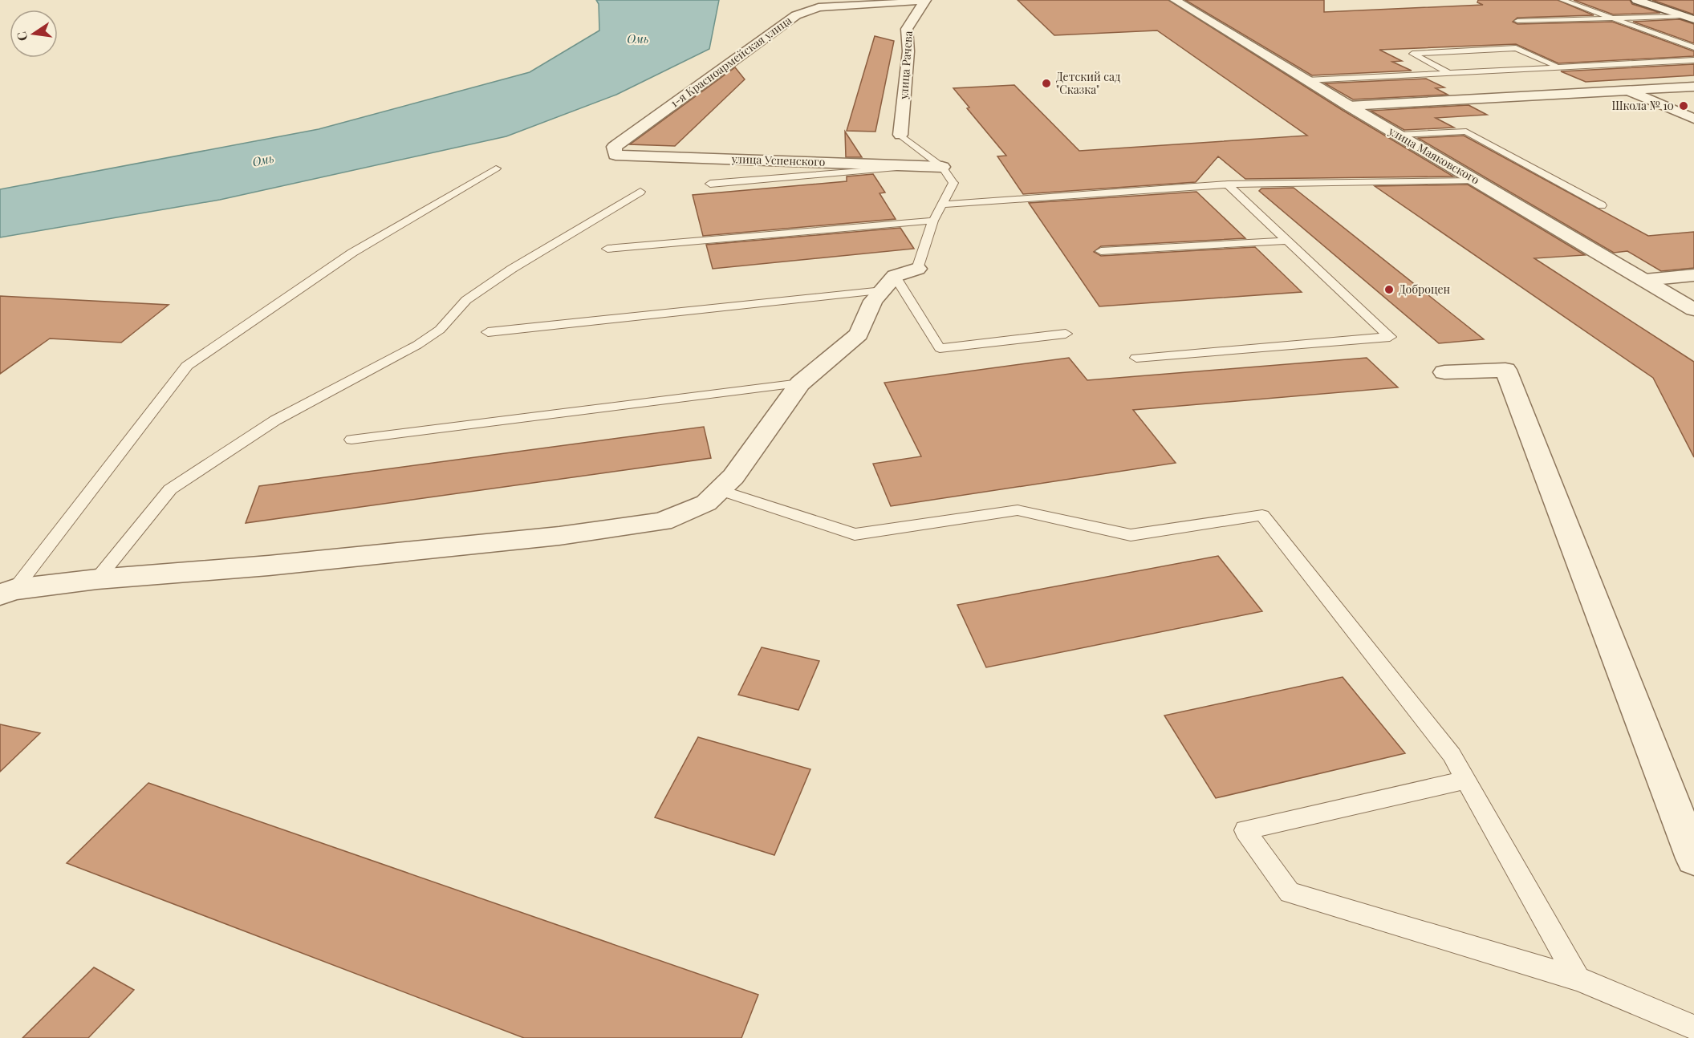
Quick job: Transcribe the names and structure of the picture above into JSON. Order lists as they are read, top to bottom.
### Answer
{
  "streets": {
    "street": [
      "1-я Красноармейская улица",
      "улица Рачева",
      "улица Маяковского",
      "улица Успенского"
    ]
  },
  "crossings": [
    ["1-я Красноармейская улица", "улица Рачева"],
    ["1-я Красноармейская улица", "улица Успенского"]
  ],
  "water": ["Омь"],
  "places": ["Детский сад \"Сказка\"", "Школа № 10", "Доброцен"],
  "north": "left"
}
